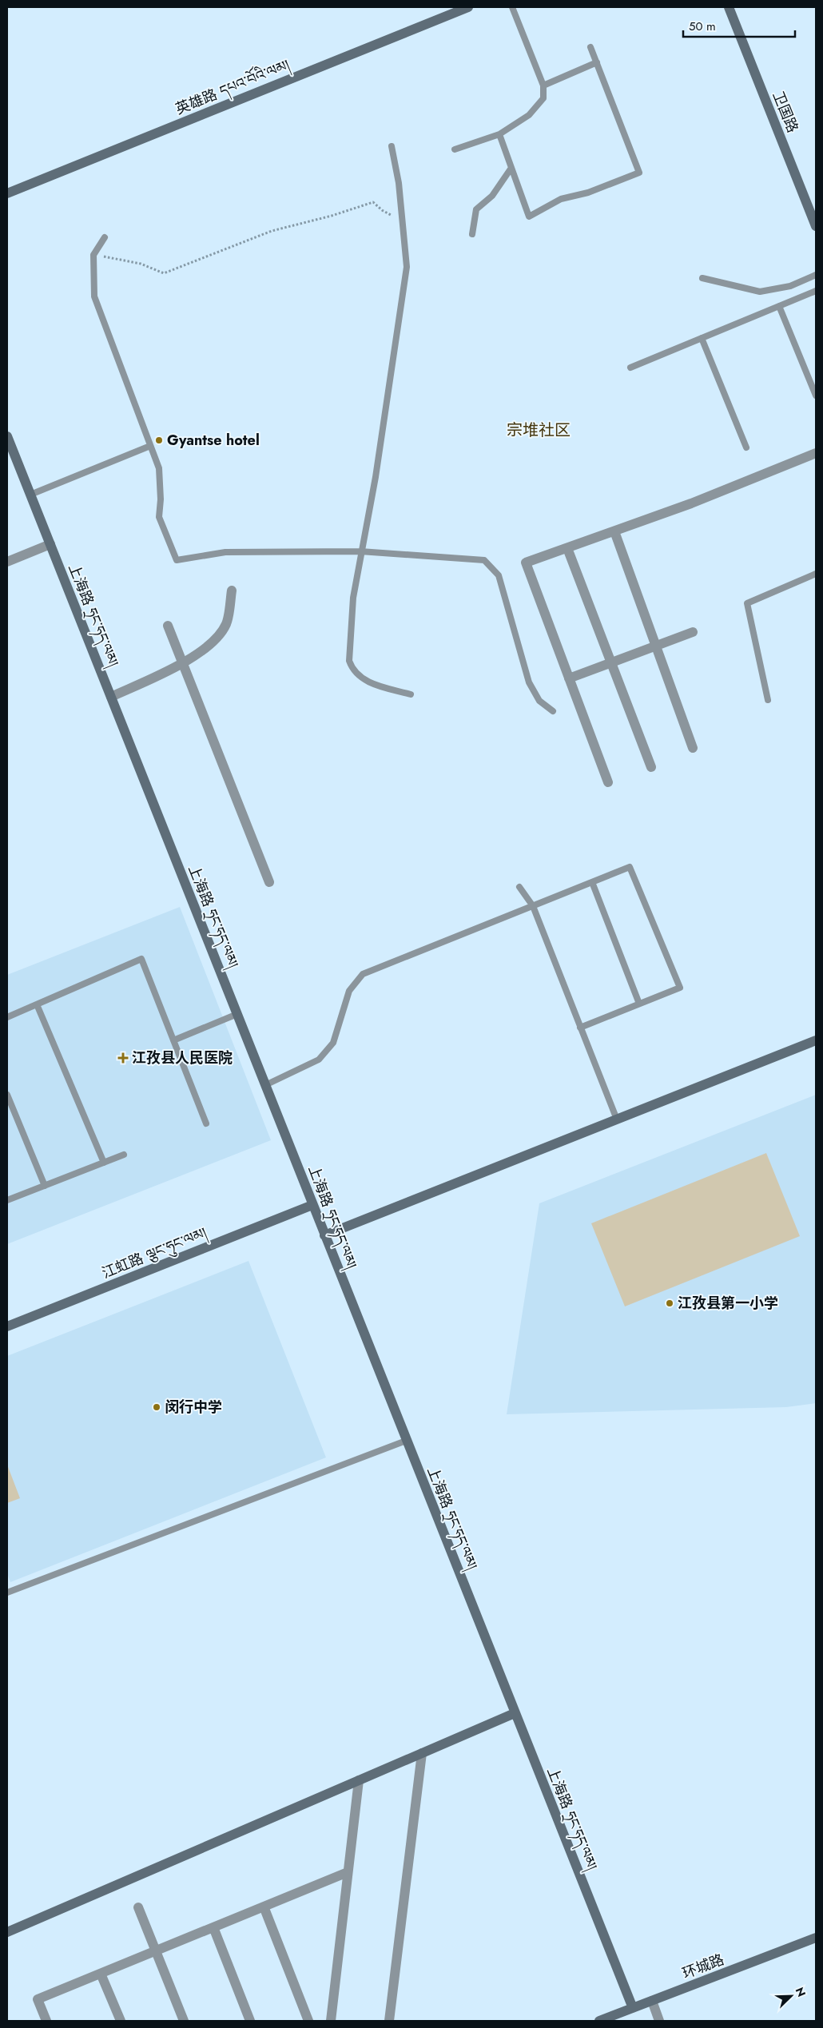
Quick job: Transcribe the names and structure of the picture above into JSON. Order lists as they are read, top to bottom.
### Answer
{
  "streets": {
    "main road": [
      "英雄路 དཔའ་བོའི་ལམ།",
      "卫国路",
      "上海路 ཧྲང་ཧད་ལམ།",
      "江虹路 ལྕང་ཧུང་ལམ།",
      "环城路"
    ]
  },
  "crossings": [
    ["上海路 ཧྲང་ཧད་ལམ།", "江虹路 ལྕང་ཧུང་ལམ།"],
    ["上海路 ཧྲང་ཧད་ལམ།", "环城路"]
  ],
  "districts": ["宗堆社区"],
  "places": {
    "other": ["Gyantse hotel", "江孜县第一小学", "闵行中学"],
    "health": ["江孜县人民医院"]
  },
  "scale_bar": "50 m",
  "north": "top right"
}
